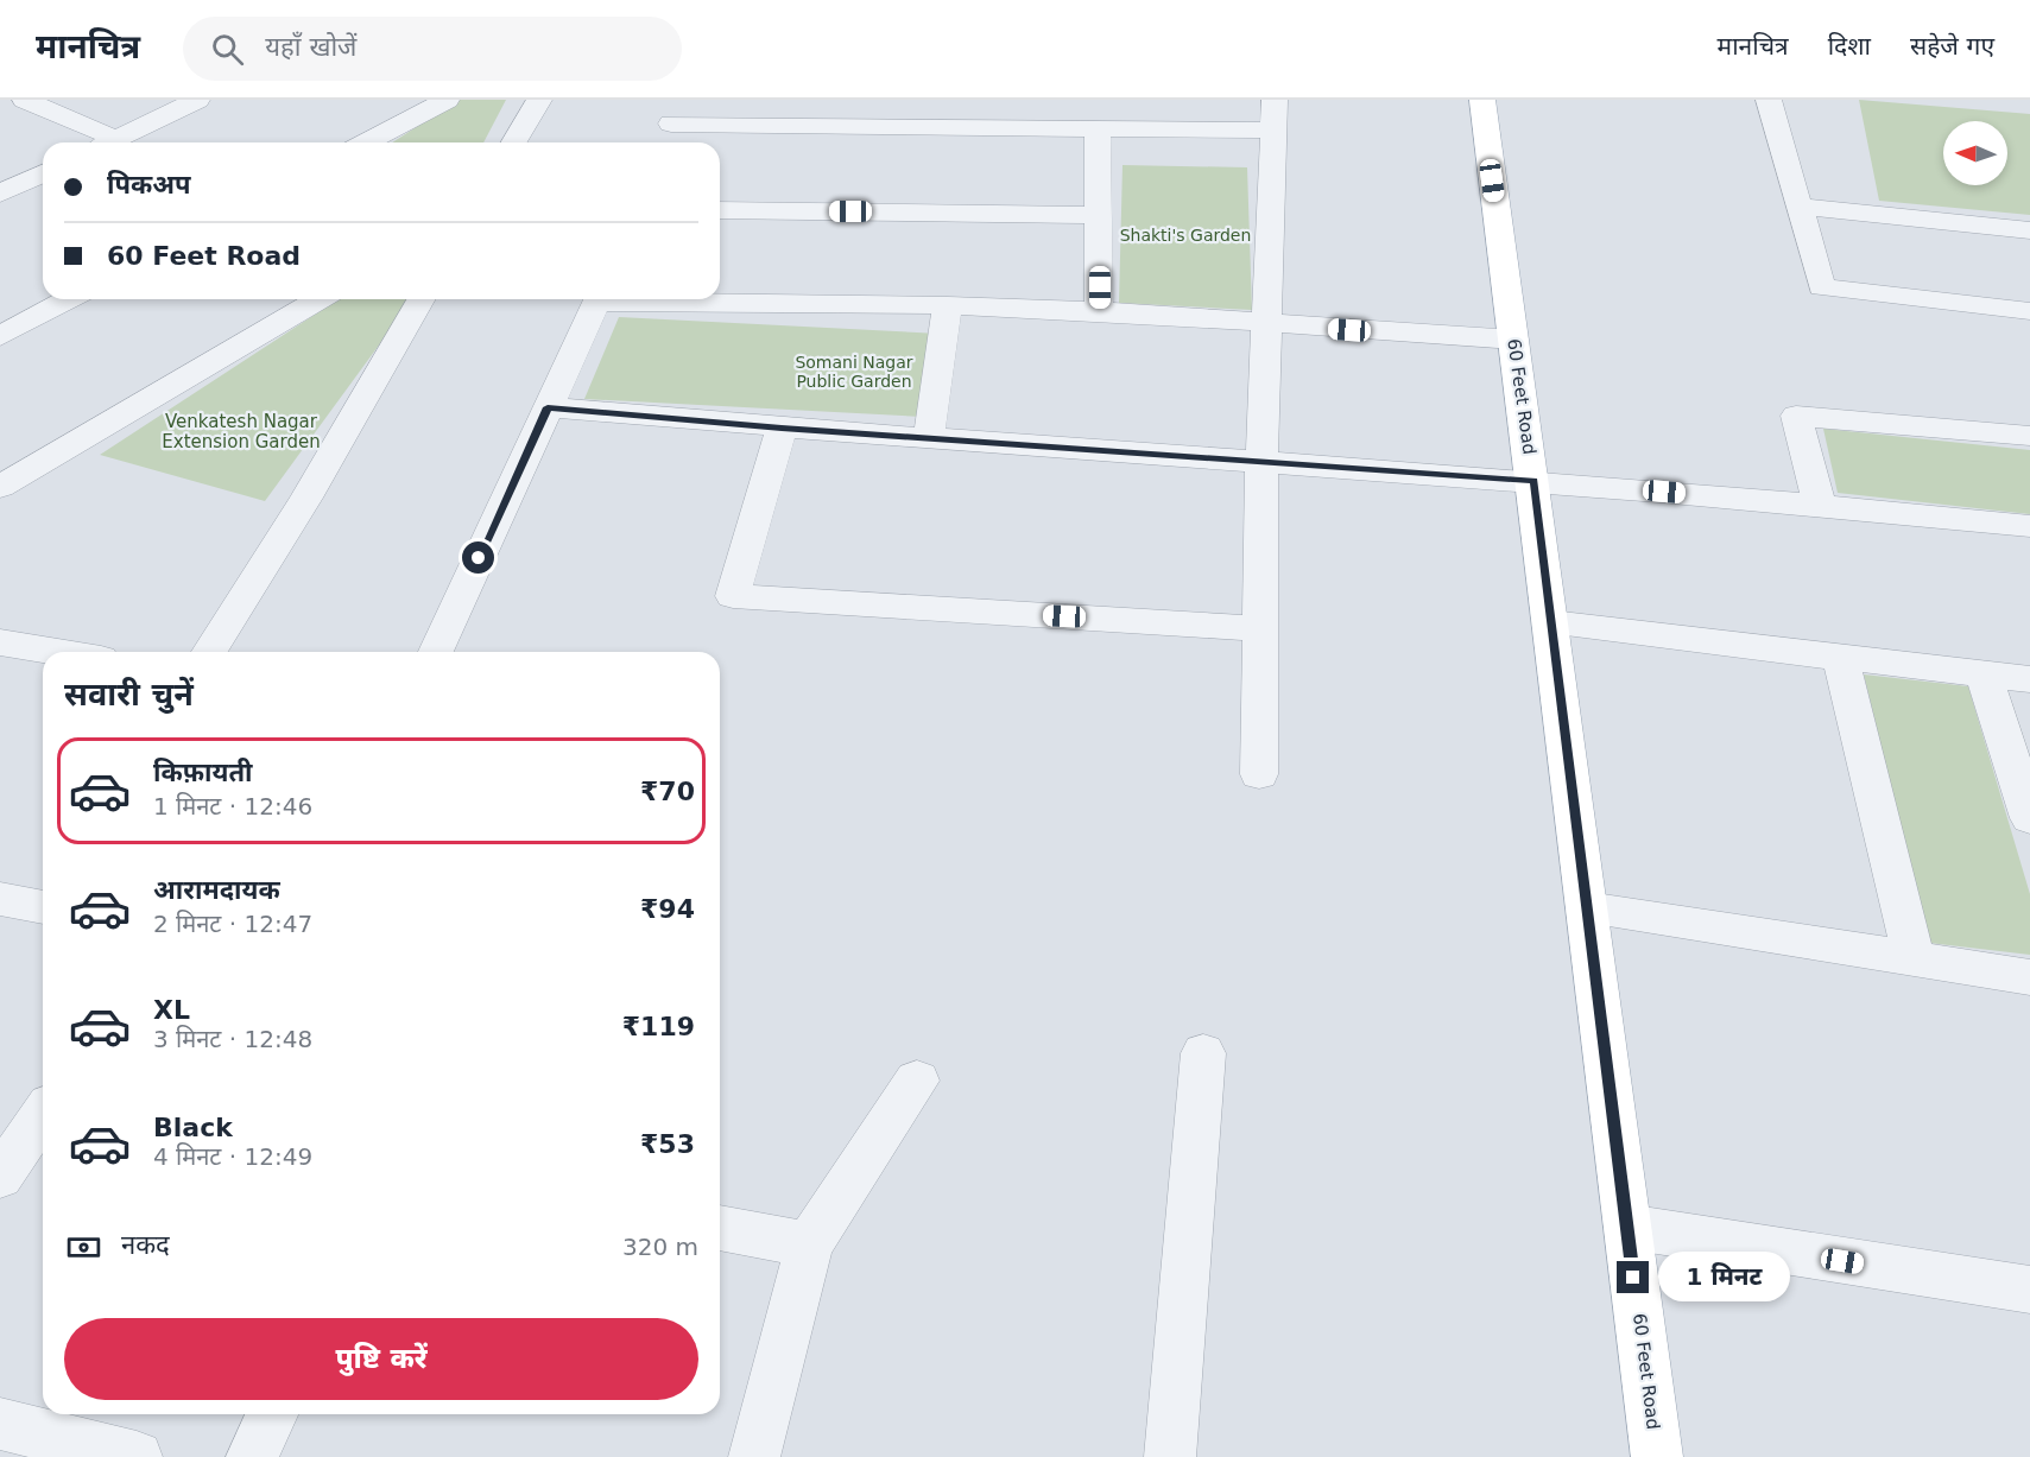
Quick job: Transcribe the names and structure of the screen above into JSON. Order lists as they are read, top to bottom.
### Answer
{
  "streets": {
    "main road": ["60 Feet Road"]
  },
  "parks": ["Shakti's Garden", "Somani Nagar Public Garden", "Venkatesh Nagar Extension Garden"],
  "north": "left",
  "page": {
    "header": "मानचित्र",
    "search": "यहाँ खोजें",
    "nav": ["मानचित्र", "दिशा", "सहेजे गए"],
    "banner": ["पिकअप", "60 Feet Road"],
    "heading": "सवारी चुनें",
    "list": [
      {
        "name": "किफ़ायती",
        "note": "1 मिनट · 12:46",
        "value": "₹70"
      },
      {
        "name": "आरामदायक",
        "note": "2 मिनट · 12:47",
        "value": "₹94"
      },
      {
        "name": "XL",
        "note": "3 मिनट · 12:48",
        "value": "₹119"
      },
      {
        "name": "Black",
        "note": "4 मिनट · 12:49",
        "value": "₹53"
      }
    ],
    "pay": ["नकद", "320 m"],
    "bubble": "1 मिनट",
    "buttons": "पुष्टि करें"
  }
}
